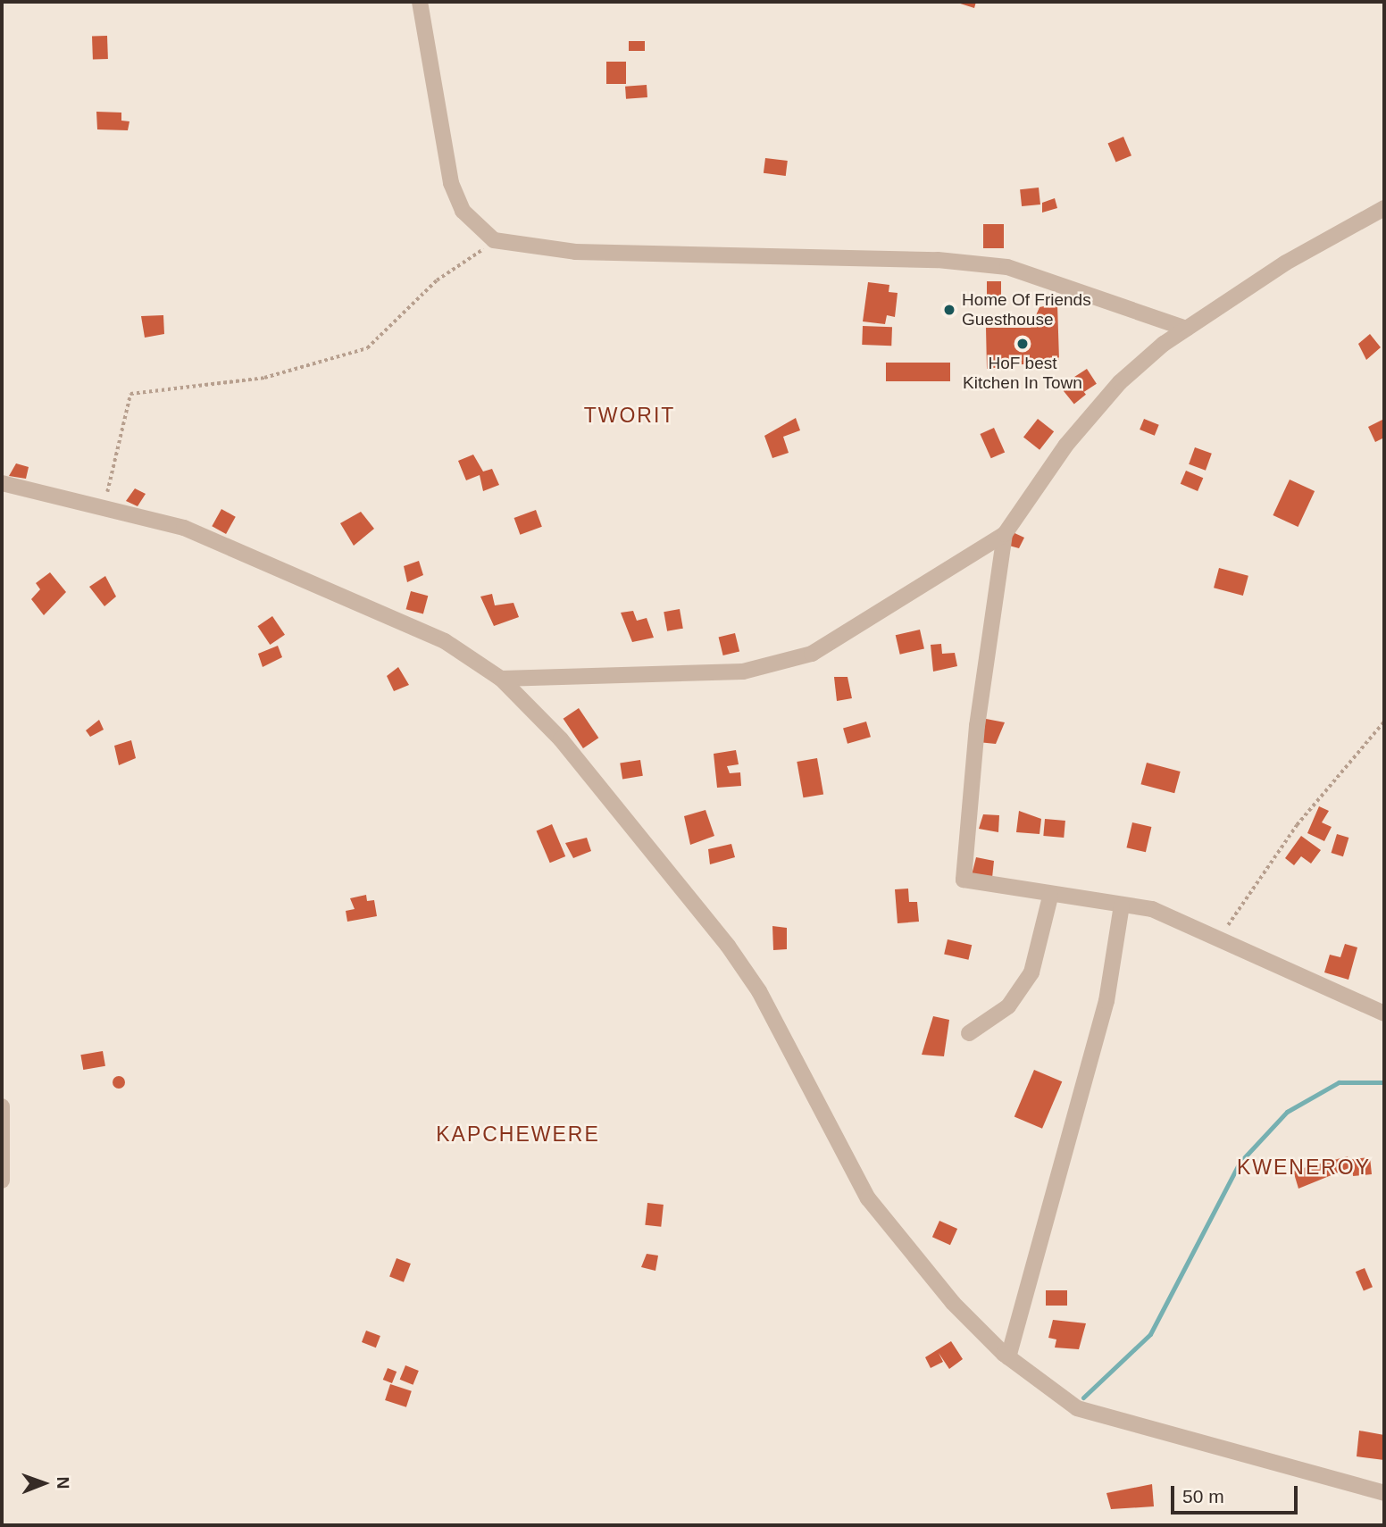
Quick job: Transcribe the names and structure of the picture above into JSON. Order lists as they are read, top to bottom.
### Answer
{
  "districts": ["TWORIT", "KAPCHEWERE", "KWENEROY"],
  "places": ["Home Of Friends Guesthouse", "HoF best Kitchen In Town"],
  "scale_bar": "50 m",
  "north": "right"
}
